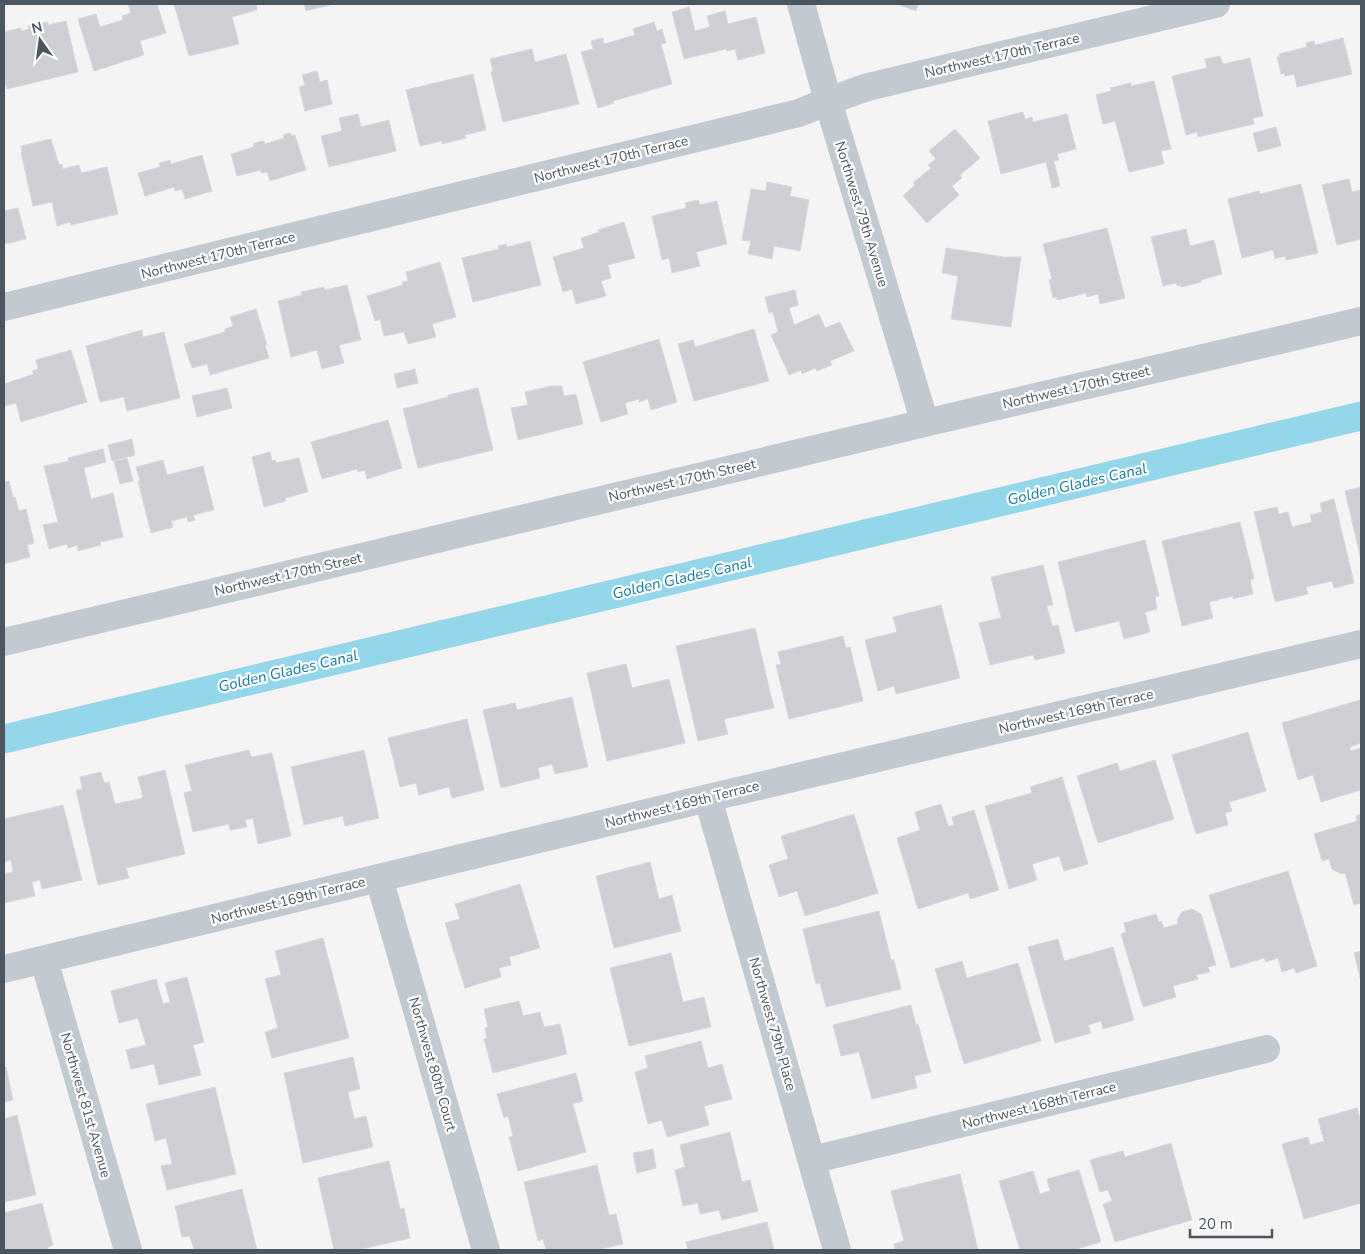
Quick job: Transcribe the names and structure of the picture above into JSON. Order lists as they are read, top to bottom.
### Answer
{
  "streets": {
    "street": [
      "Northwest 170th Terrace",
      "Northwest 79th Avenue",
      "Northwest 170th Street",
      "Northwest 169th Terrace",
      "Northwest 79th Place",
      "Northwest 80th Court",
      "Northwest 81st Avenue",
      "Northwest 168th Terrace"
    ]
  },
  "crossings": [
    ["Northwest 170th Terrace", "Northwest 79th Avenue"],
    ["Northwest 79th Avenue", "Northwest 170th Street"],
    ["Northwest 169th Terrace", "Northwest 79th Place"],
    ["Northwest 169th Terrace", "Northwest 80th Court"],
    ["Northwest 169th Terrace", "Northwest 81st Avenue"],
    ["Northwest 79th Place", "Northwest 168th Terrace"]
  ],
  "water": ["Golden Glades Canal"],
  "scale_bar": "20 m",
  "north": "top"
}
